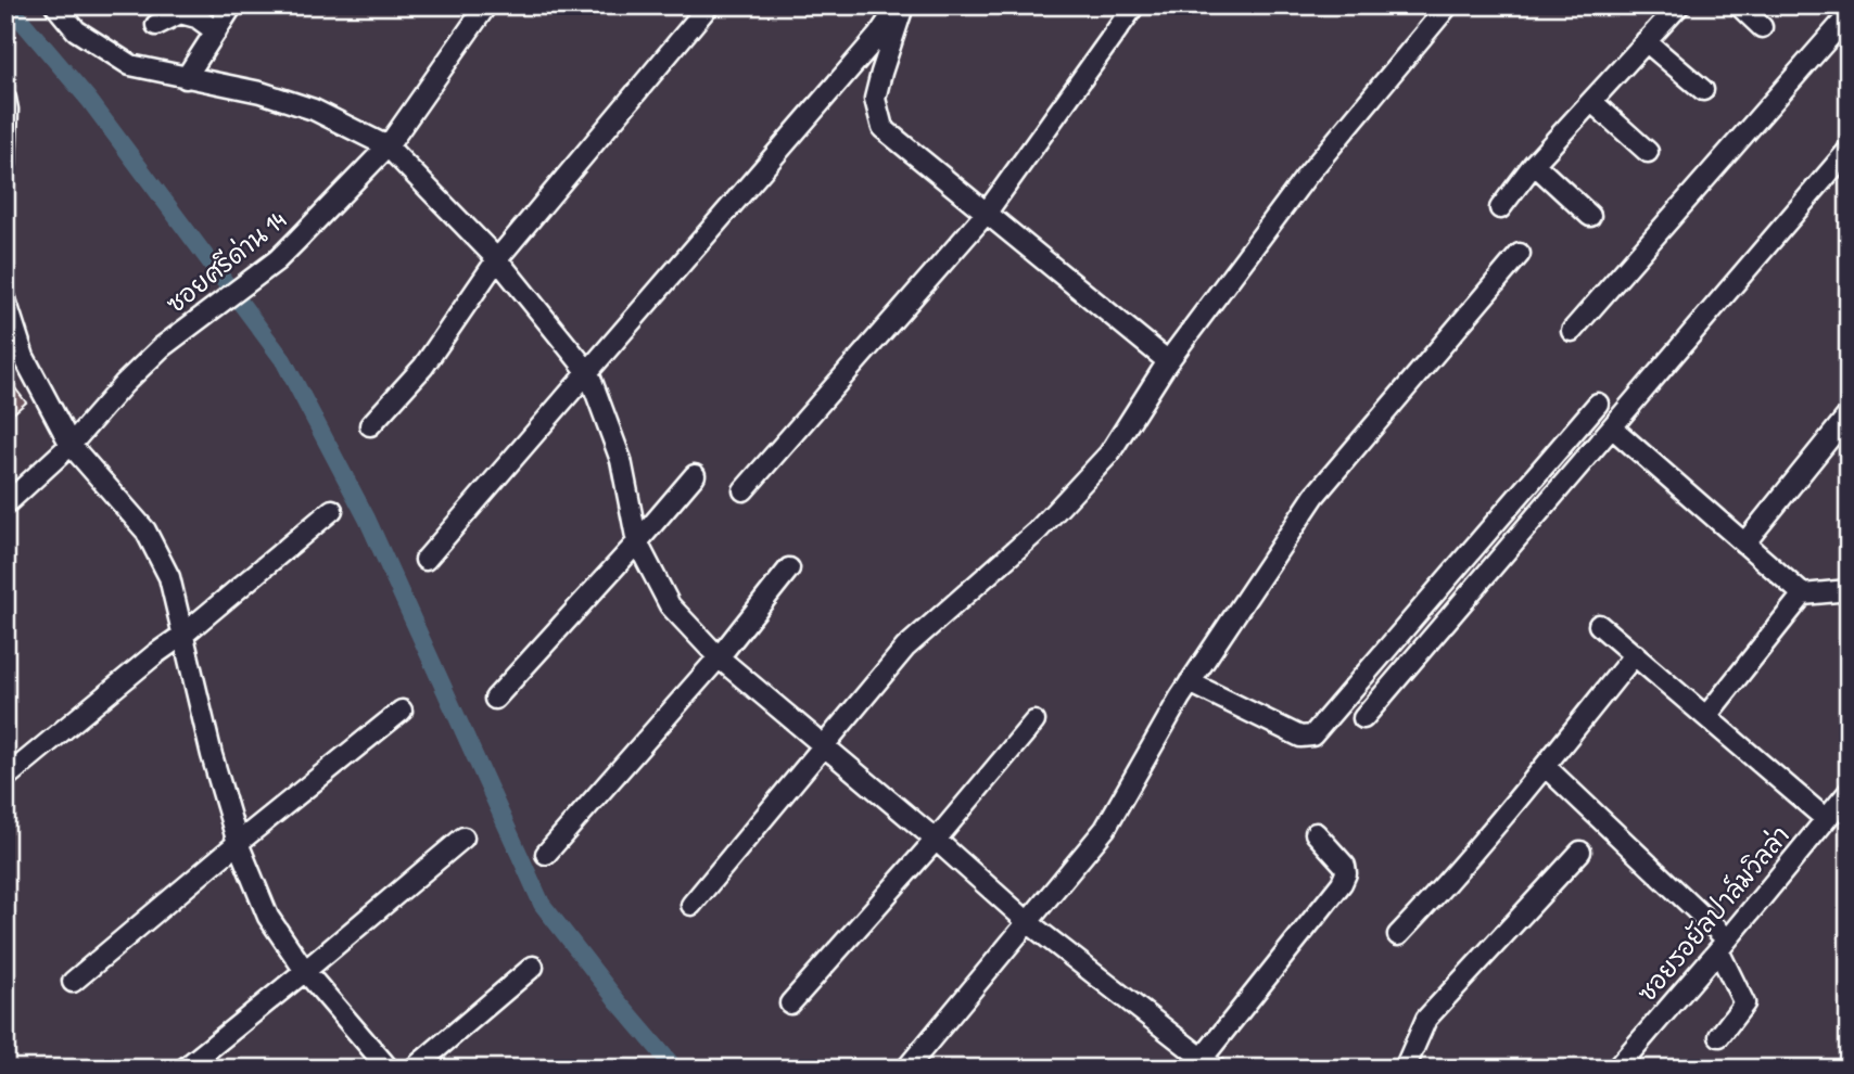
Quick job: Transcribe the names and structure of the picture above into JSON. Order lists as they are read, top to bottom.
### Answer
{
  "streets": {
    "street": ["ซอยศรีด่าน 14", "ซอยรอยัลปาล์มวิลล่า"]
  }
}
